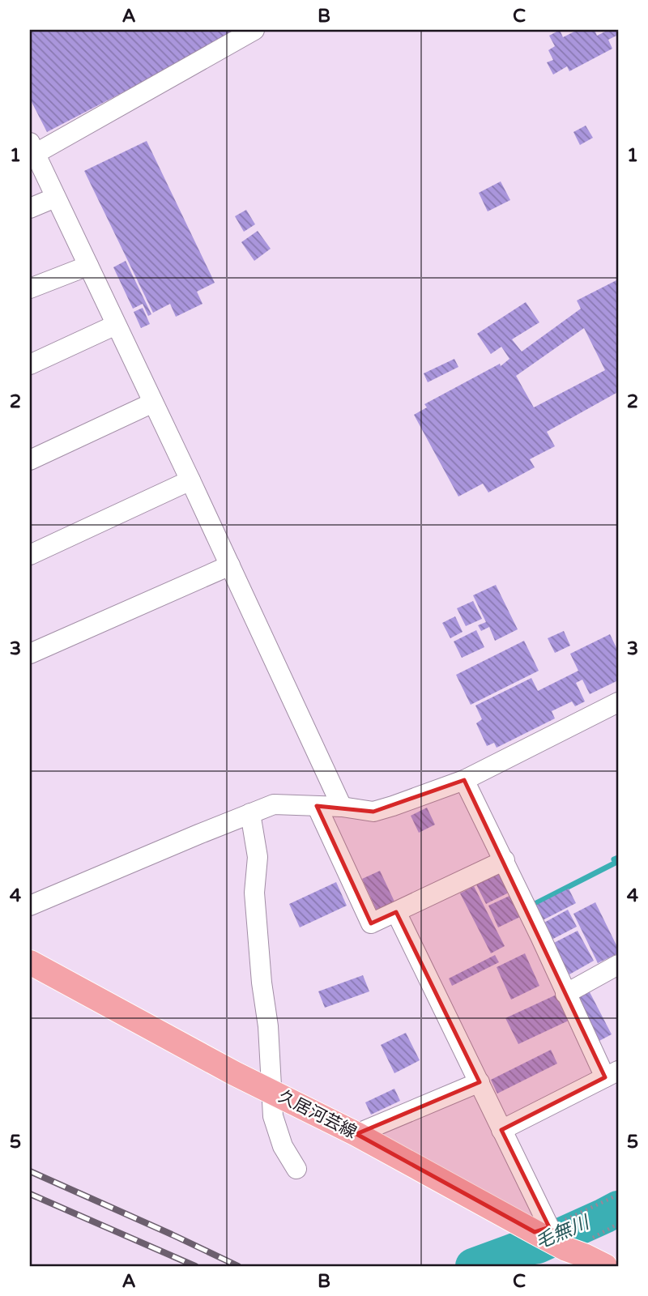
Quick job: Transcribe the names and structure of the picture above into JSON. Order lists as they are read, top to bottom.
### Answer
{
  "streets": {
    "main road": ["久居河芸線"]
  },
  "water": ["毛無川"],
  "grid": {
    "columns": ["A", "B", "C"],
    "rows": [
      "1",
      "2",
      "3",
      "4",
      "5"
    ]
  }
}
